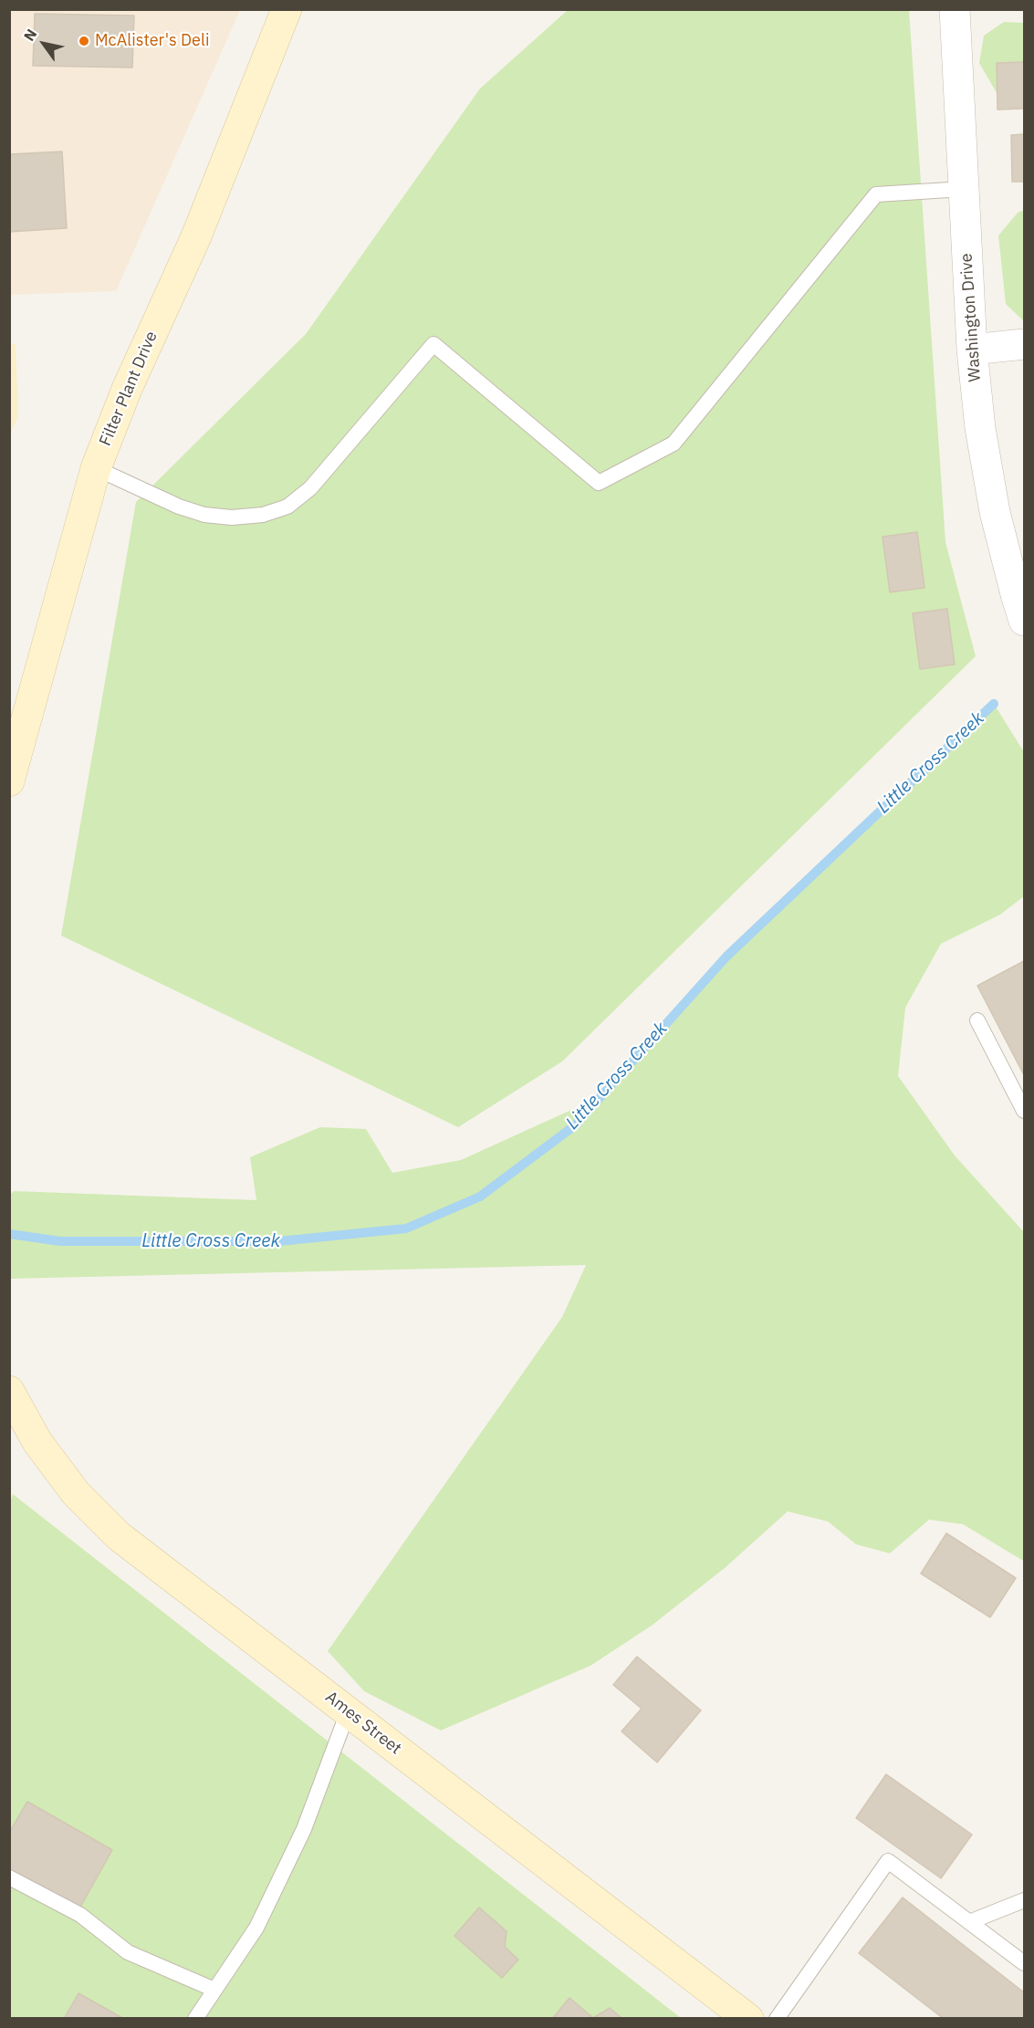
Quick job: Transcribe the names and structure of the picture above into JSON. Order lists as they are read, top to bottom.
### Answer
{
  "streets": {
    "street": ["Washington Drive", "Filter Plant Drive", "Ames Street"]
  },
  "water": ["Little Cross Creek"],
  "places": ["McAlister's Deli"],
  "north": "top left"
}
